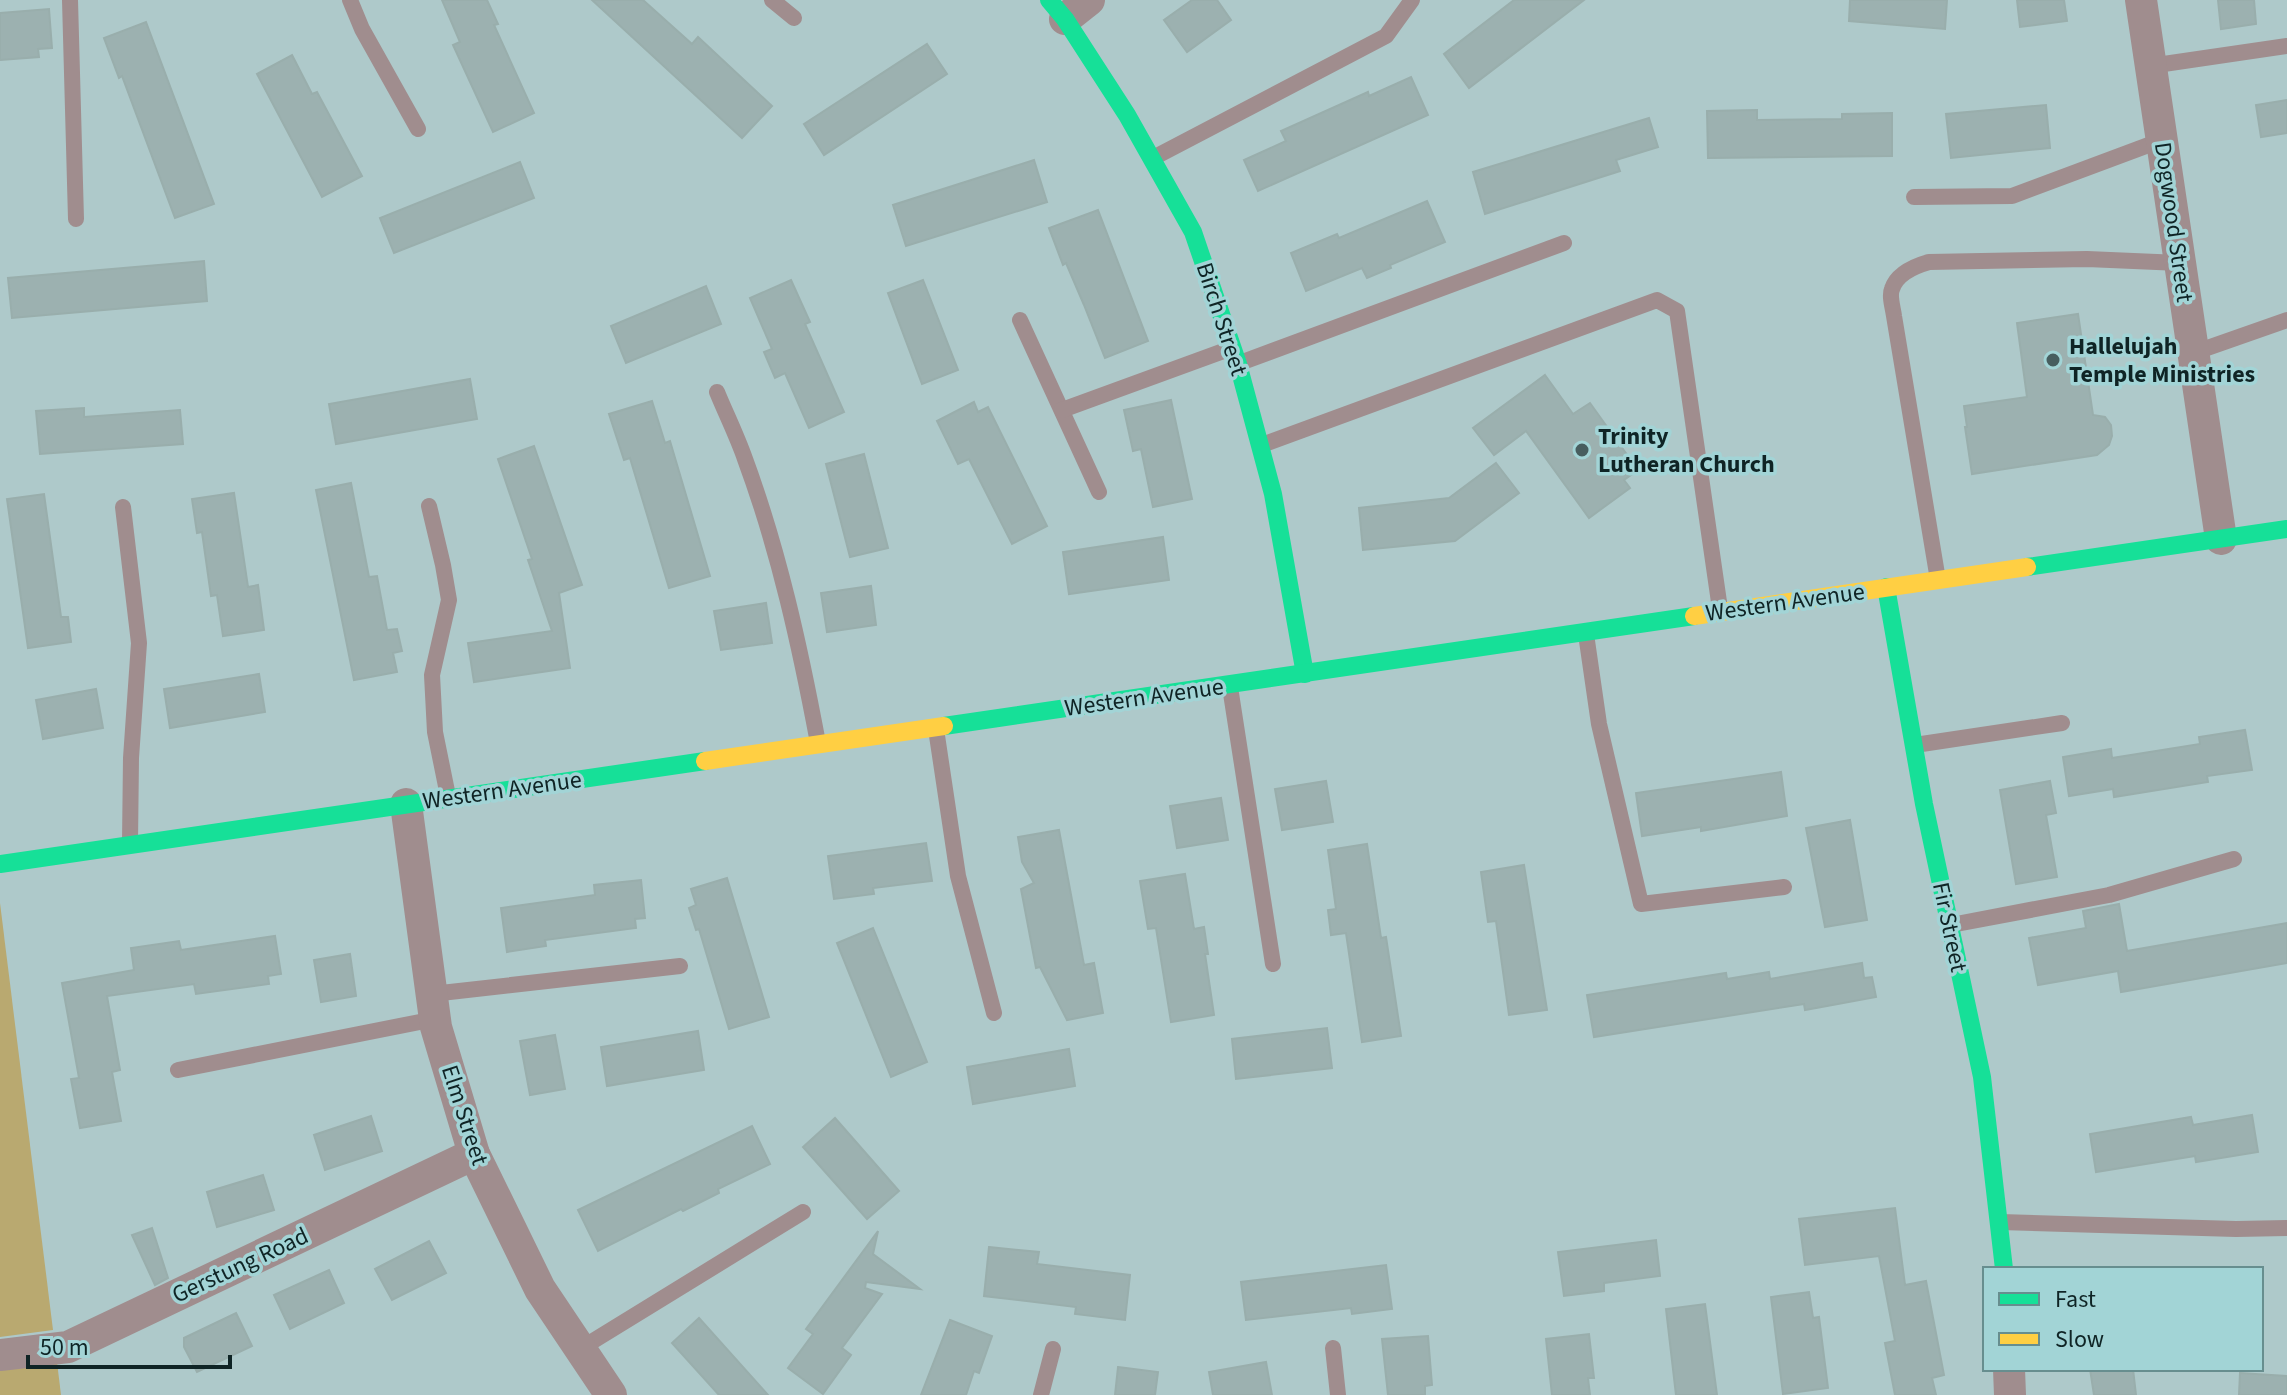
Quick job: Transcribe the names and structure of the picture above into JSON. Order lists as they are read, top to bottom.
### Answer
{
  "streets": {
    "main road": ["Birch Street", "Western Avenue", "Fir Street"],
    "street": ["Dogwood Street", "Elm Street", "Gerstung Road"]
  },
  "crossings": [
    ["Dogwood Street", "Western Avenue"],
    ["Birch Street", "Western Avenue"],
    ["Western Avenue", "Fir Street"],
    ["Western Avenue", "Elm Street"],
    ["Elm Street", "Gerstung Road"]
  ],
  "places": ["Hallelujah Temple Ministries", "Trinity Lutheran Church"],
  "legend": ["Fast", "Slow"],
  "scale_bar": "50 m"
}
